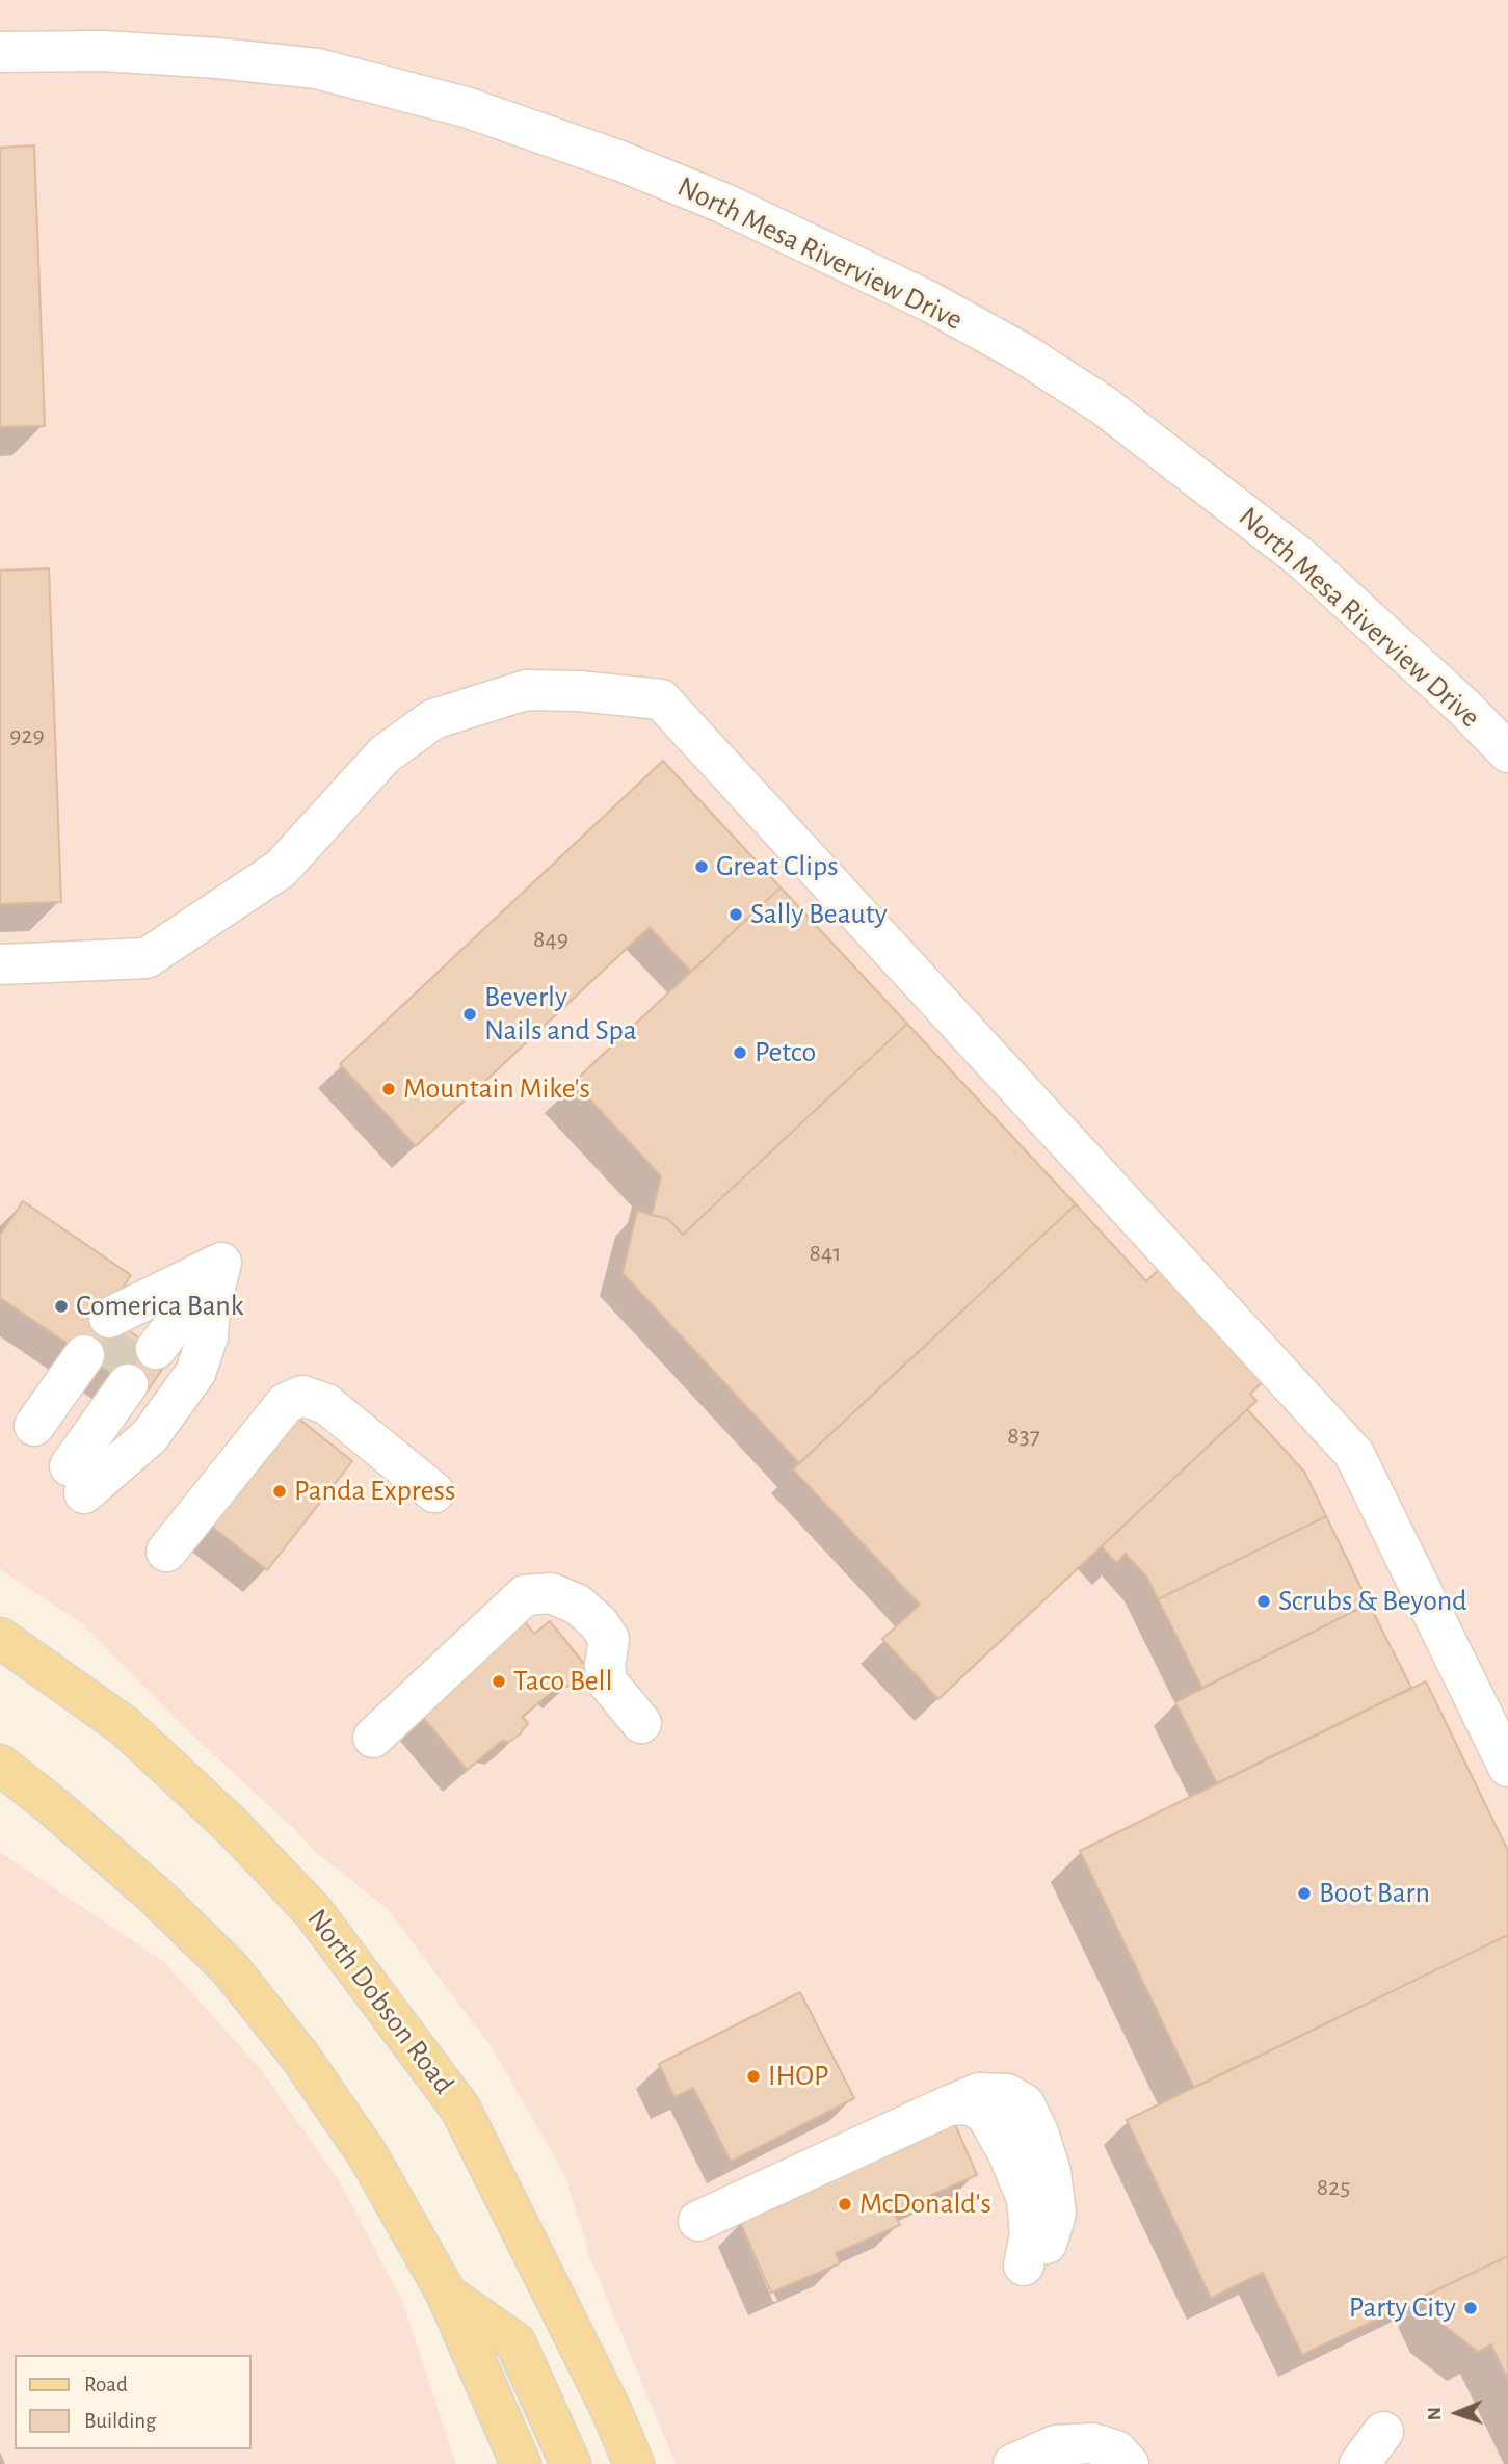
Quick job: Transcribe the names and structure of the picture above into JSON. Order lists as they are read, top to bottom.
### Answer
{
  "streets": {
    "main road": ["North Dobson Road"],
    "street": ["North Mesa Riverview Drive"]
  },
  "places": [
    "Great Clips",
    "Sally Beauty",
    "Beverly Nails and Spa",
    "Petco",
    "Mountain Mike's",
    "Comerica Bank",
    "Panda Express",
    "Scrubs & Beyond",
    "Taco Bell",
    "Boot Barn",
    "IHOP",
    "McDonald's",
    "Party City"
  ],
  "house_numbers": [
    "929",
    "849",
    "841",
    "837",
    "825"
  ],
  "legend": ["Road", "Building"],
  "north": "left"
}
